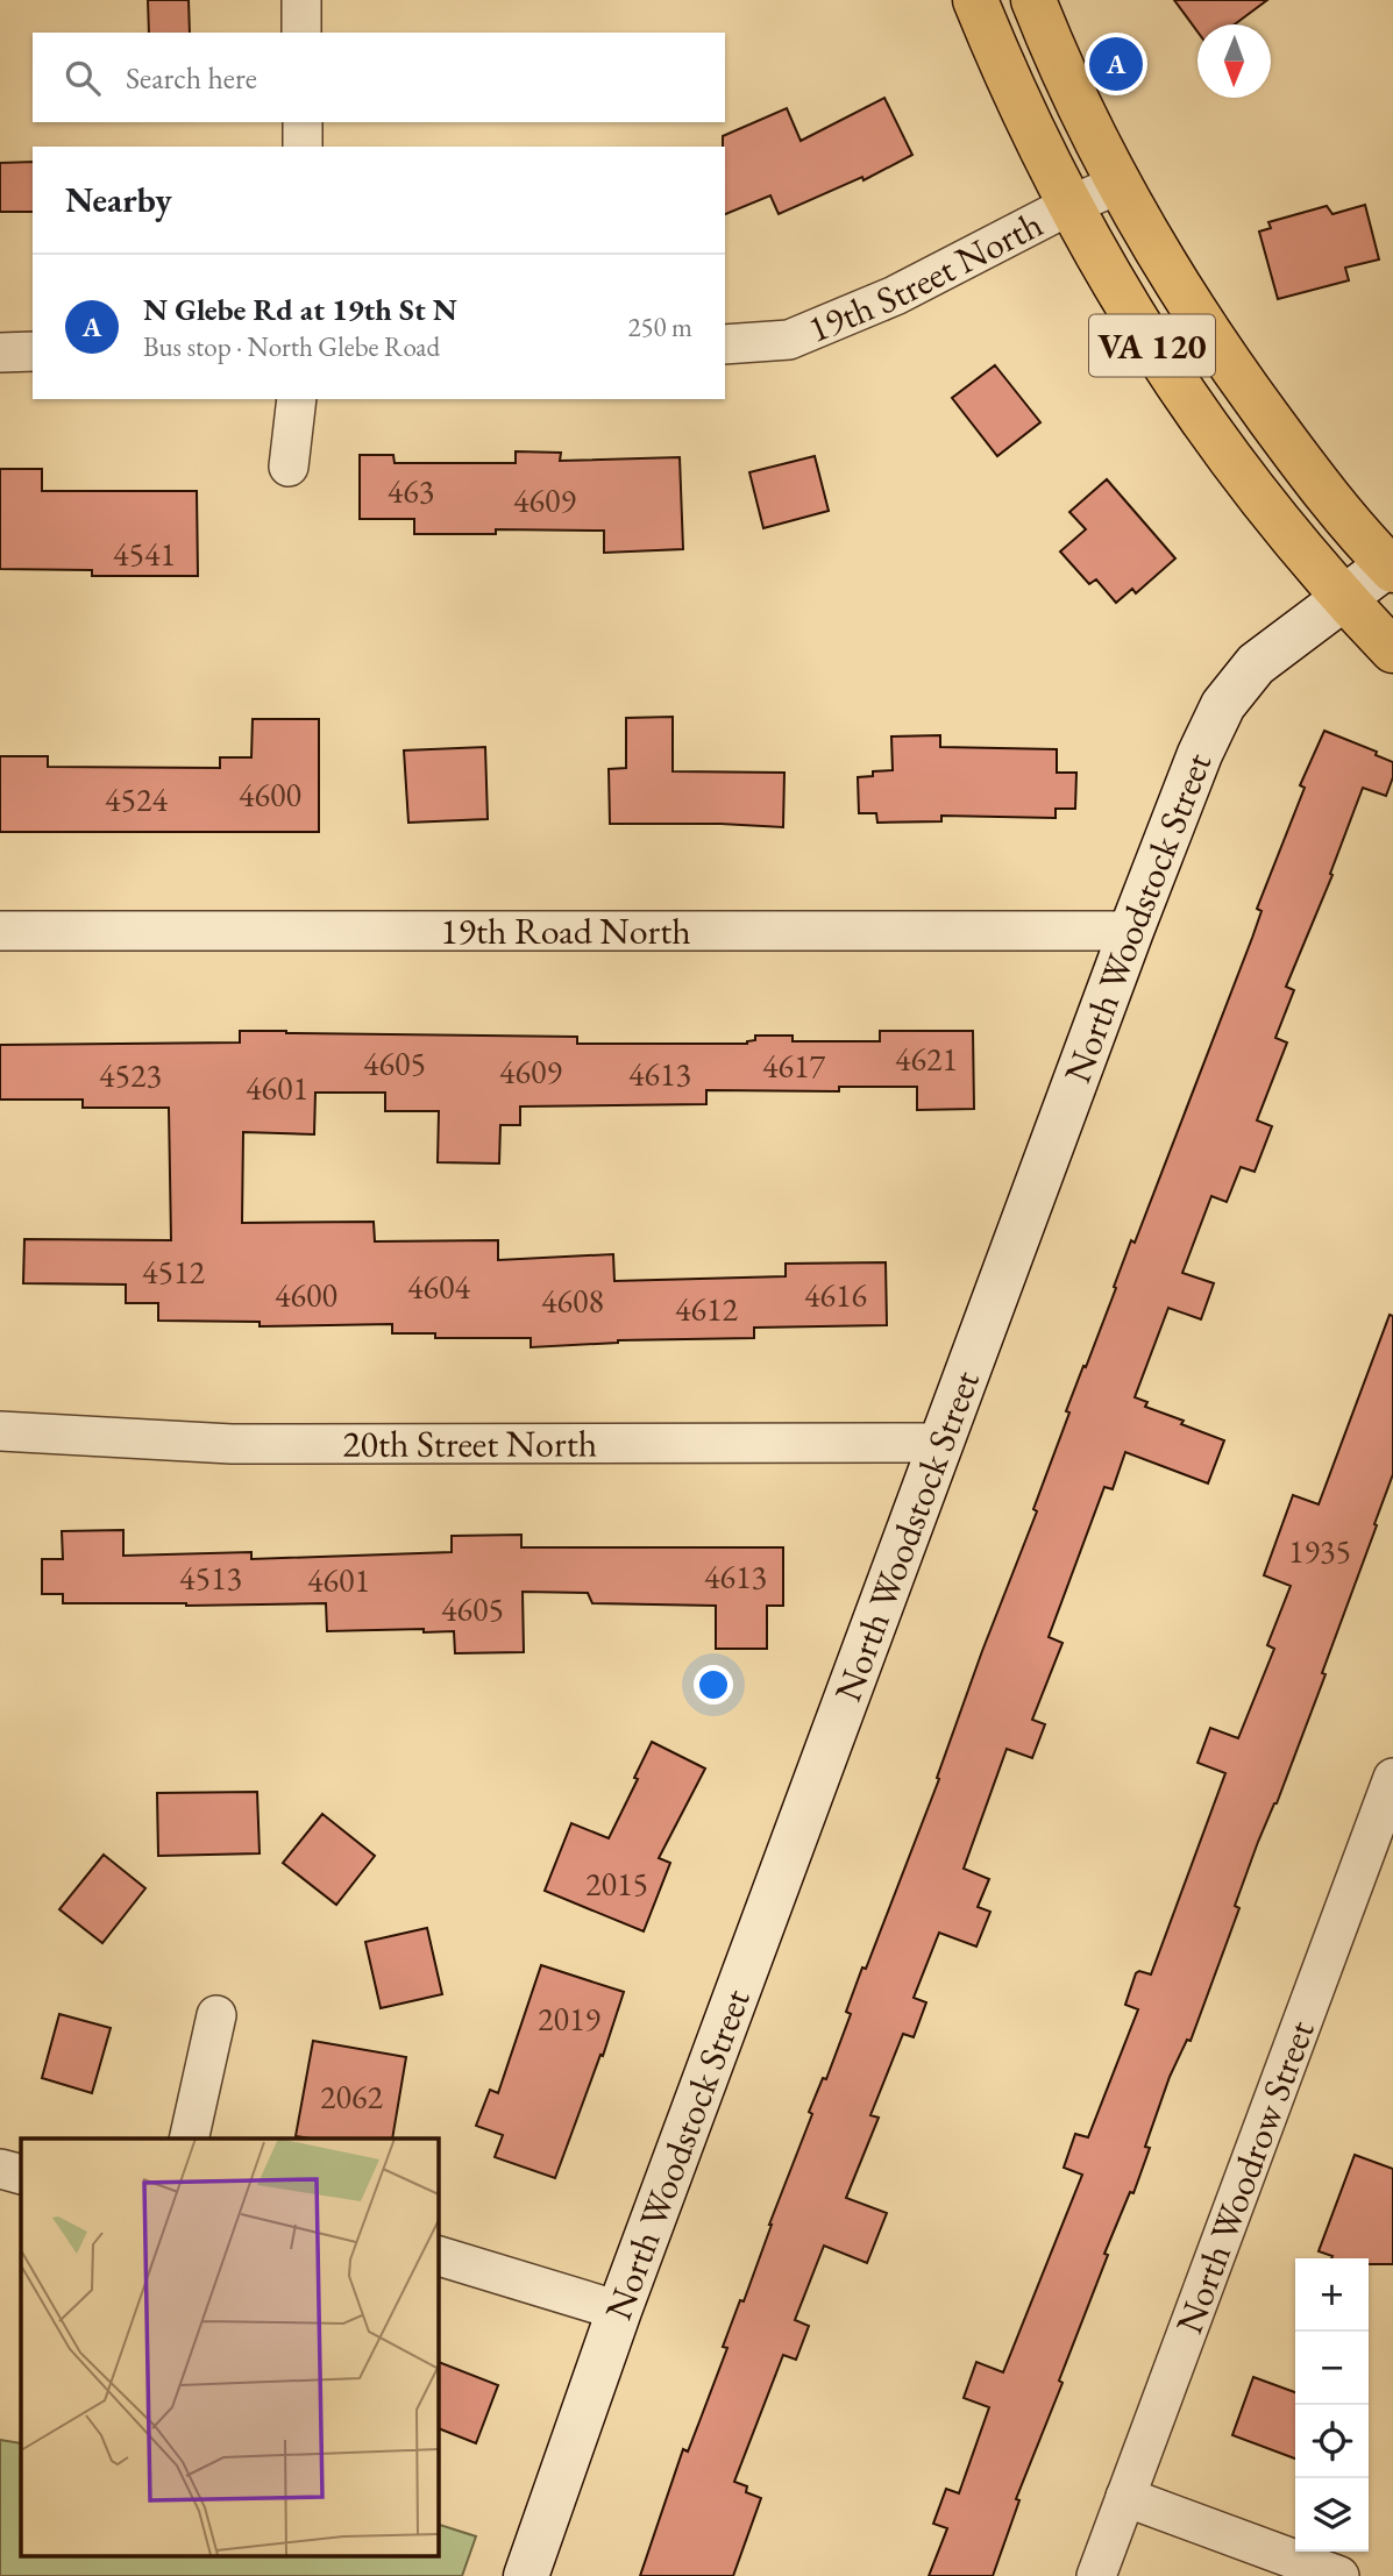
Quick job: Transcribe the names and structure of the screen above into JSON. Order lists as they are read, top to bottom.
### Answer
{
  "streets": {
    "main road": ["VA 120"],
    "street": [
      "19th Street North",
      "North Woodstock Street",
      "19th Road North",
      "20th Street North",
      "North Woodrow Street"
    ]
  },
  "crossings": [
    ["19th Street North", "VA 120"],
    ["VA 120", "North Woodstock Street"],
    ["North Woodstock Street", "19th Road North"],
    ["North Woodstock Street", "20th Street North"]
  ],
  "house_numbers": [
    "463",
    "4609",
    "4541",
    "4600",
    "4524",
    "4621",
    "4605",
    "4617",
    "4609",
    "4613",
    "4523",
    "4601",
    "4512",
    "4604",
    "4600",
    "4616",
    "4608",
    "4612",
    "1935",
    "4613",
    "4513",
    "4601",
    "4605",
    "2015",
    "2019",
    "2062"
  ],
  "north": "bottom",
  "page": {
    "pins": "A",
    "search": "Search here",
    "heading": "Nearby",
    "list": [
      {
        "mark": "A",
        "name": "N Glebe Rd at 19th St N",
        "note": "Bus stop · North Glebe Road",
        "value": "250 m"
      }
    ],
    "map_buttons": ["+", "−"]
  }
}
